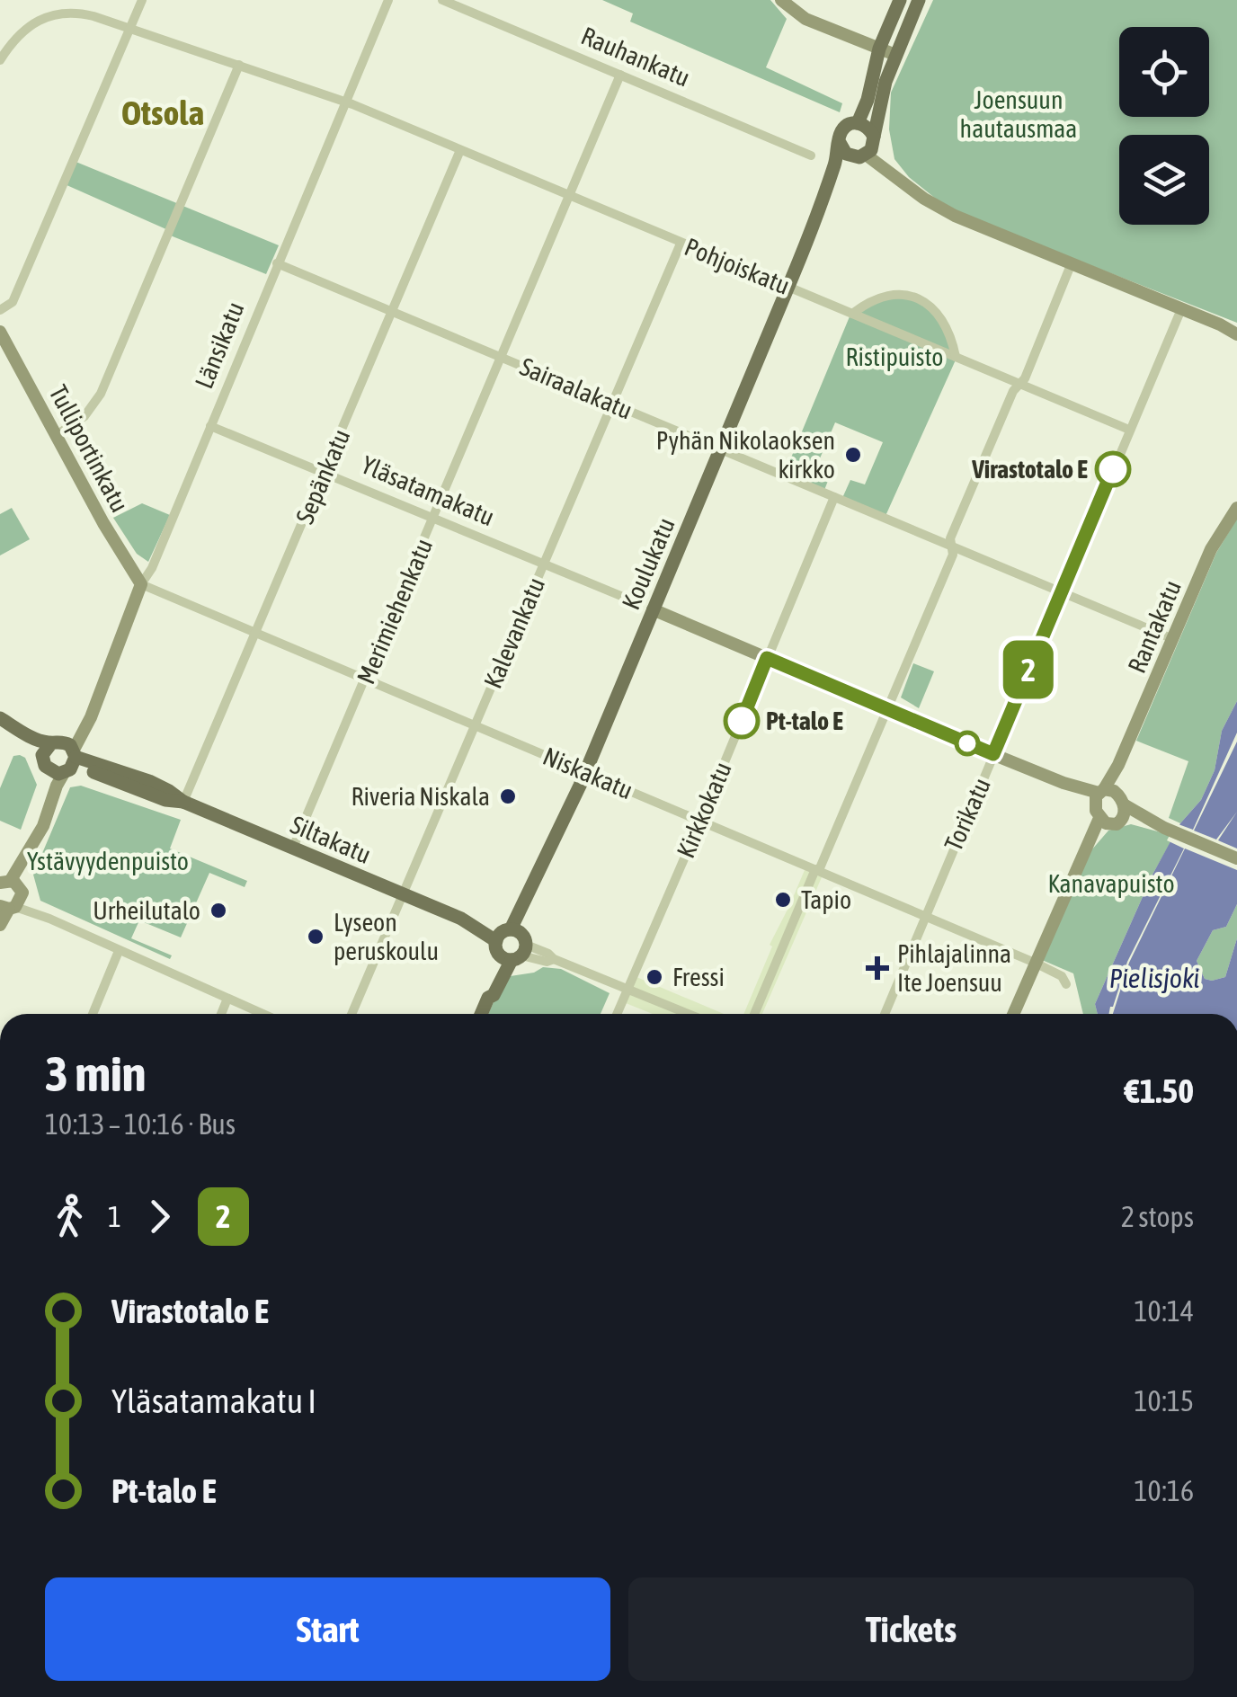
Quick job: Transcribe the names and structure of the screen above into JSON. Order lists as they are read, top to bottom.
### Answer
{
  "streets": {
    "main road": [
      "Länsikatu",
      "Tulliportinkatu",
      "Koulukatu",
      "Rantakatu",
      "Siltakatu"
    ],
    "street": [
      "Rauhankatu",
      "Pohjoiskatu",
      "Sairaalakatu",
      "Sepänkatu",
      "Yläsatamakatu",
      "Merimiehenkatu",
      "Kalevankatu",
      "Niskakatu",
      "Kirkkokatu",
      "Torikatu"
    ]
  },
  "crossings": [
    ["Rauhankatu", "Merimiehenkatu"],
    ["Pohjoiskatu", "Länsikatu"],
    ["Pohjoiskatu", "Sepänkatu"],
    ["Pohjoiskatu", "Koulukatu"],
    ["Pohjoiskatu", "Merimiehenkatu"],
    ["Pohjoiskatu", "Kalevankatu"],
    ["Pohjoiskatu", "Torikatu"],
    ["Länsikatu", "Sairaalakatu"],
    ["Länsikatu", "Tulliportinkatu"],
    ["Länsikatu", "Yläsatamakatu"],
    ["Länsikatu", "Niskakatu"],
    ["Länsikatu", "Siltakatu"],
    ["Sairaalakatu", "Sepänkatu"],
    ["Sairaalakatu", "Koulukatu"],
    ["Sairaalakatu", "Merimiehenkatu"],
    ["Sairaalakatu", "Rantakatu"],
    ["Sairaalakatu", "Kalevankatu"],
    ["Sairaalakatu", "Kirkkokatu"],
    ["Sairaalakatu", "Torikatu"],
    ["Tulliportinkatu", "Niskakatu"],
    ["Sepänkatu", "Yläsatamakatu"],
    ["Sepänkatu", "Niskakatu"],
    ["Sepänkatu", "Siltakatu"],
    ["Yläsatamakatu", "Merimiehenkatu"],
    ["Yläsatamakatu", "Kalevankatu"],
    ["Koulukatu", "Niskakatu"],
    ["Koulukatu", "Siltakatu"],
    ["Merimiehenkatu", "Niskakatu"],
    ["Merimiehenkatu", "Siltakatu"],
    ["Rantakatu", "Niskakatu"],
    ["Kalevankatu", "Niskakatu"],
    ["Kalevankatu", "Siltakatu"],
    ["Niskakatu", "Kirkkokatu"],
    ["Niskakatu", "Torikatu"],
    ["Kirkkokatu", "Siltakatu"]
  ],
  "districts": ["Otsola"],
  "water": ["Pielisjoki"],
  "parks": [
    "Joensuun hautausmaa",
    "Ristipuisto",
    "Ystävyydenpuisto",
    "Kanavapuisto"
  ],
  "places": {
    "other": [
      "Pyhän Nikolaoksen kirkko",
      "Virastotalo E",
      "Pt-talo E",
      "Riveria Niskala",
      "Tapio",
      "Urheilutalo",
      "Lyseon peruskoulu",
      "Fressi"
    ],
    "health": ["Pihlajalinna Ite Joensuu"]
  },
  "lines": ["bus line 2"],
  "page": {
    "on_map": "2",
    "heading": ["3 min", "10:13 – 10:16 · Bus", "€1.50"],
    "legs": ["1", "2", "2 stops"],
    "list": [
      {
        "name": "Virastotalo E",
        "value": "10:14"
      },
      {
        "name": "Yläsatamakatu I",
        "value": "10:15"
      },
      {
        "name": "Pt-talo E",
        "value": "10:16"
      }
    ],
    "buttons": ["Start", "Tickets"]
  }
}
